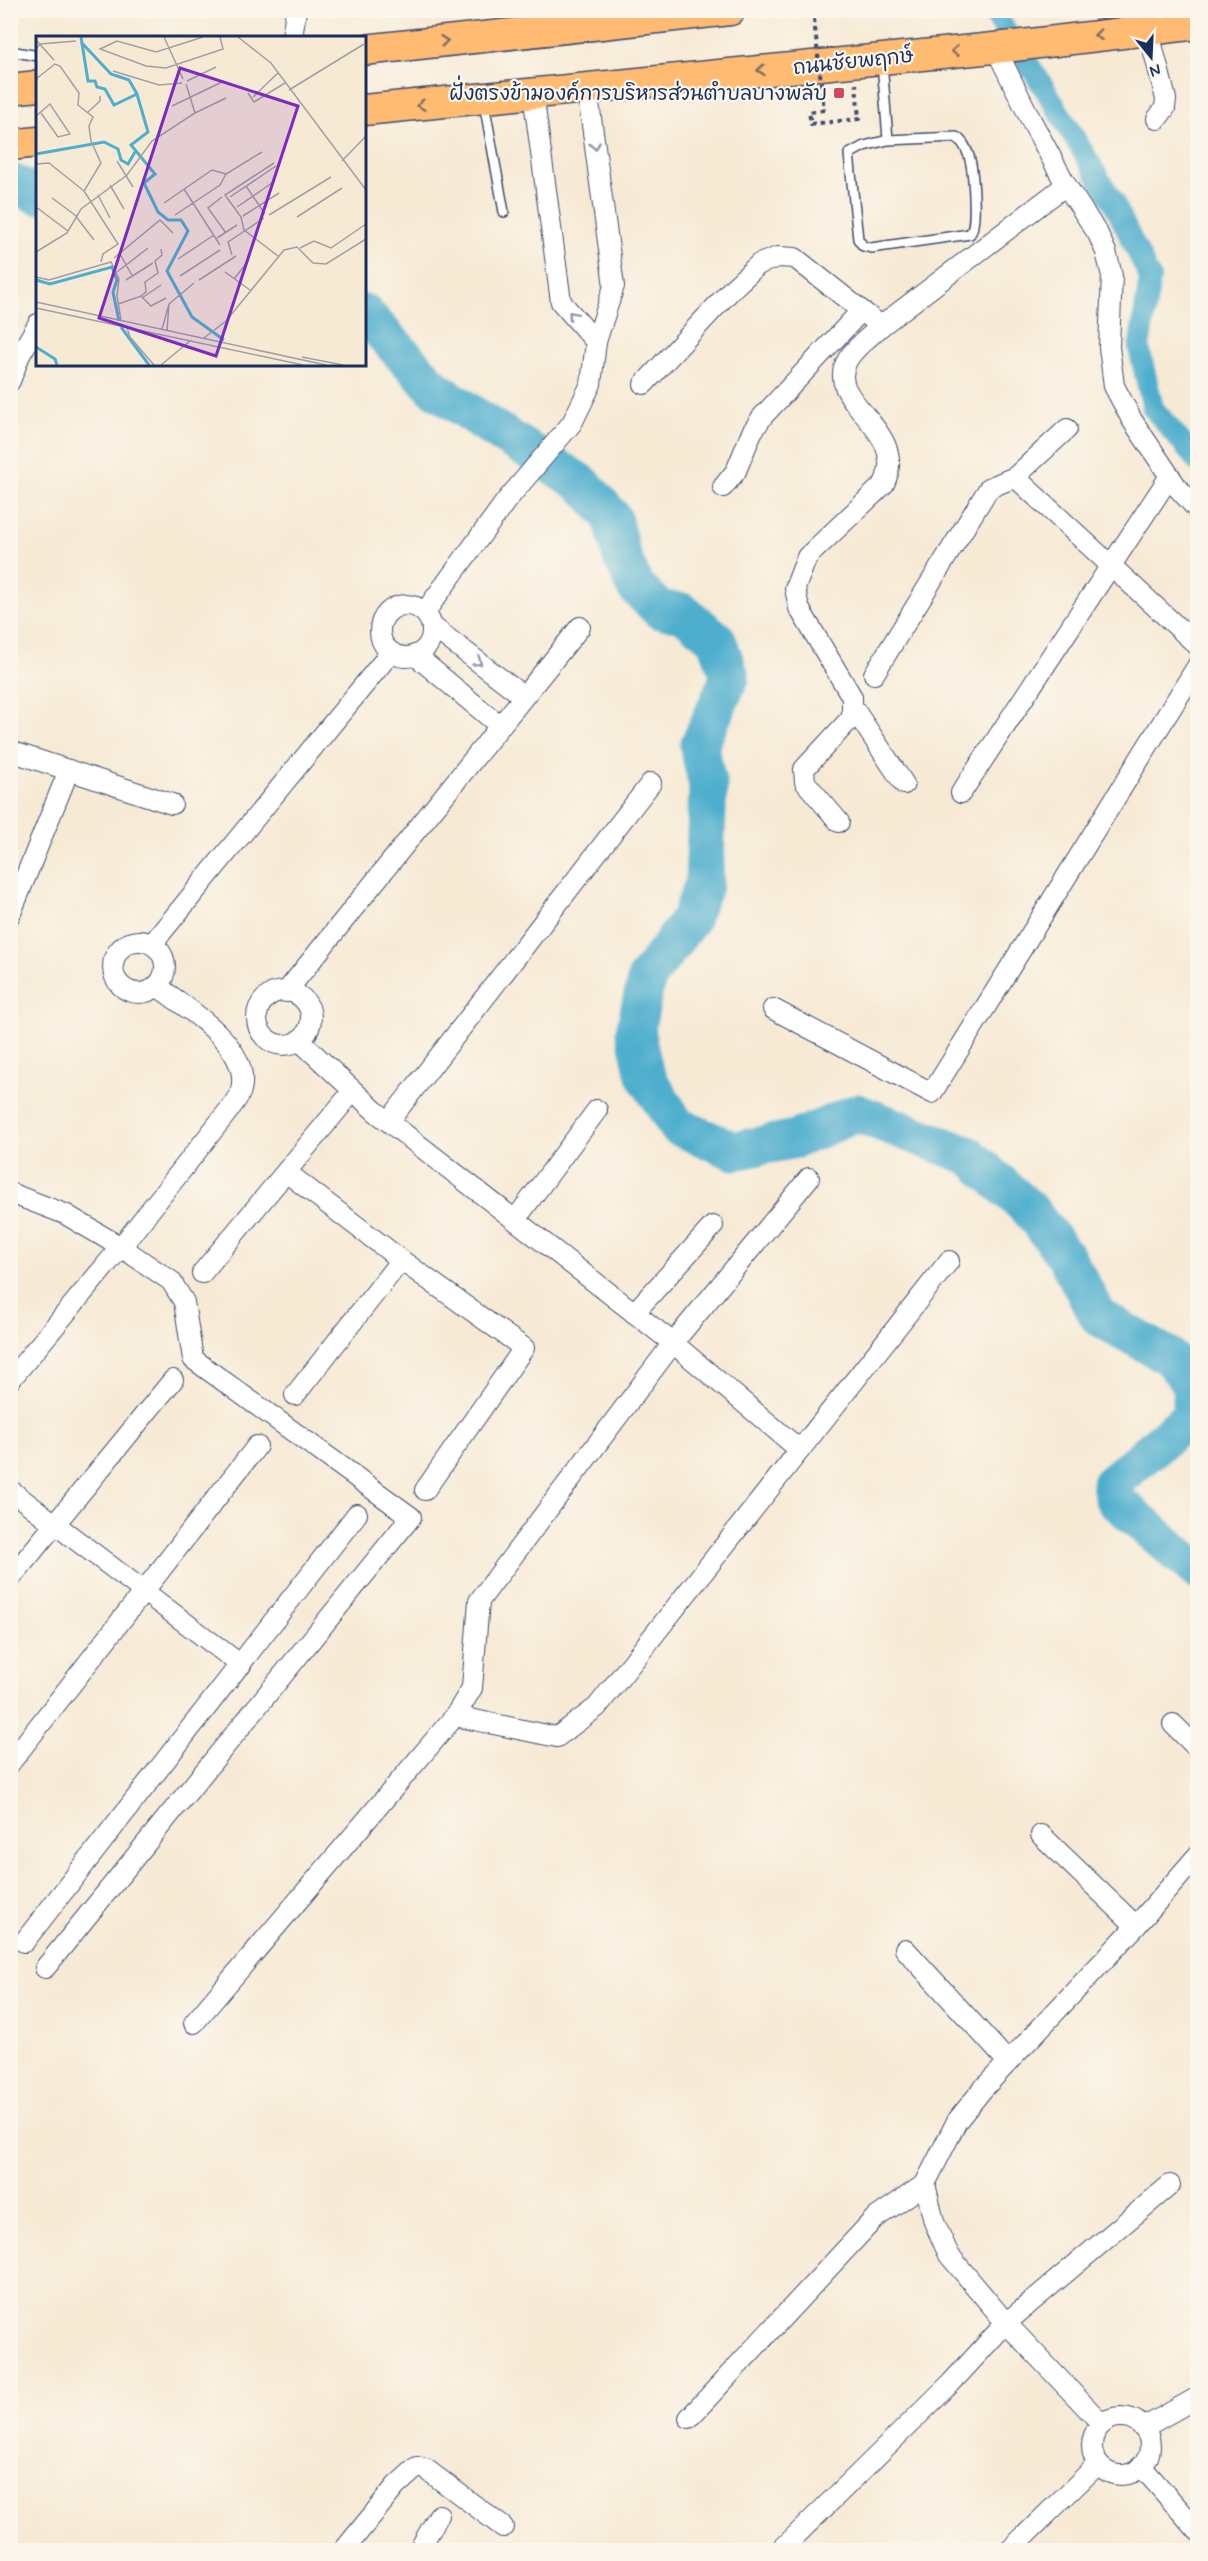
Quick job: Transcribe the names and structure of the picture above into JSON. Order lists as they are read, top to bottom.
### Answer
{
  "streets": {
    "main road": ["ถนนชัยพฤกษ์"]
  },
  "places": {
    "transit": ["ฝั่งตรงข้ามองค์การบริหารส่วนตำบลบางพลับ"]
  },
  "north": "bottom"
}
